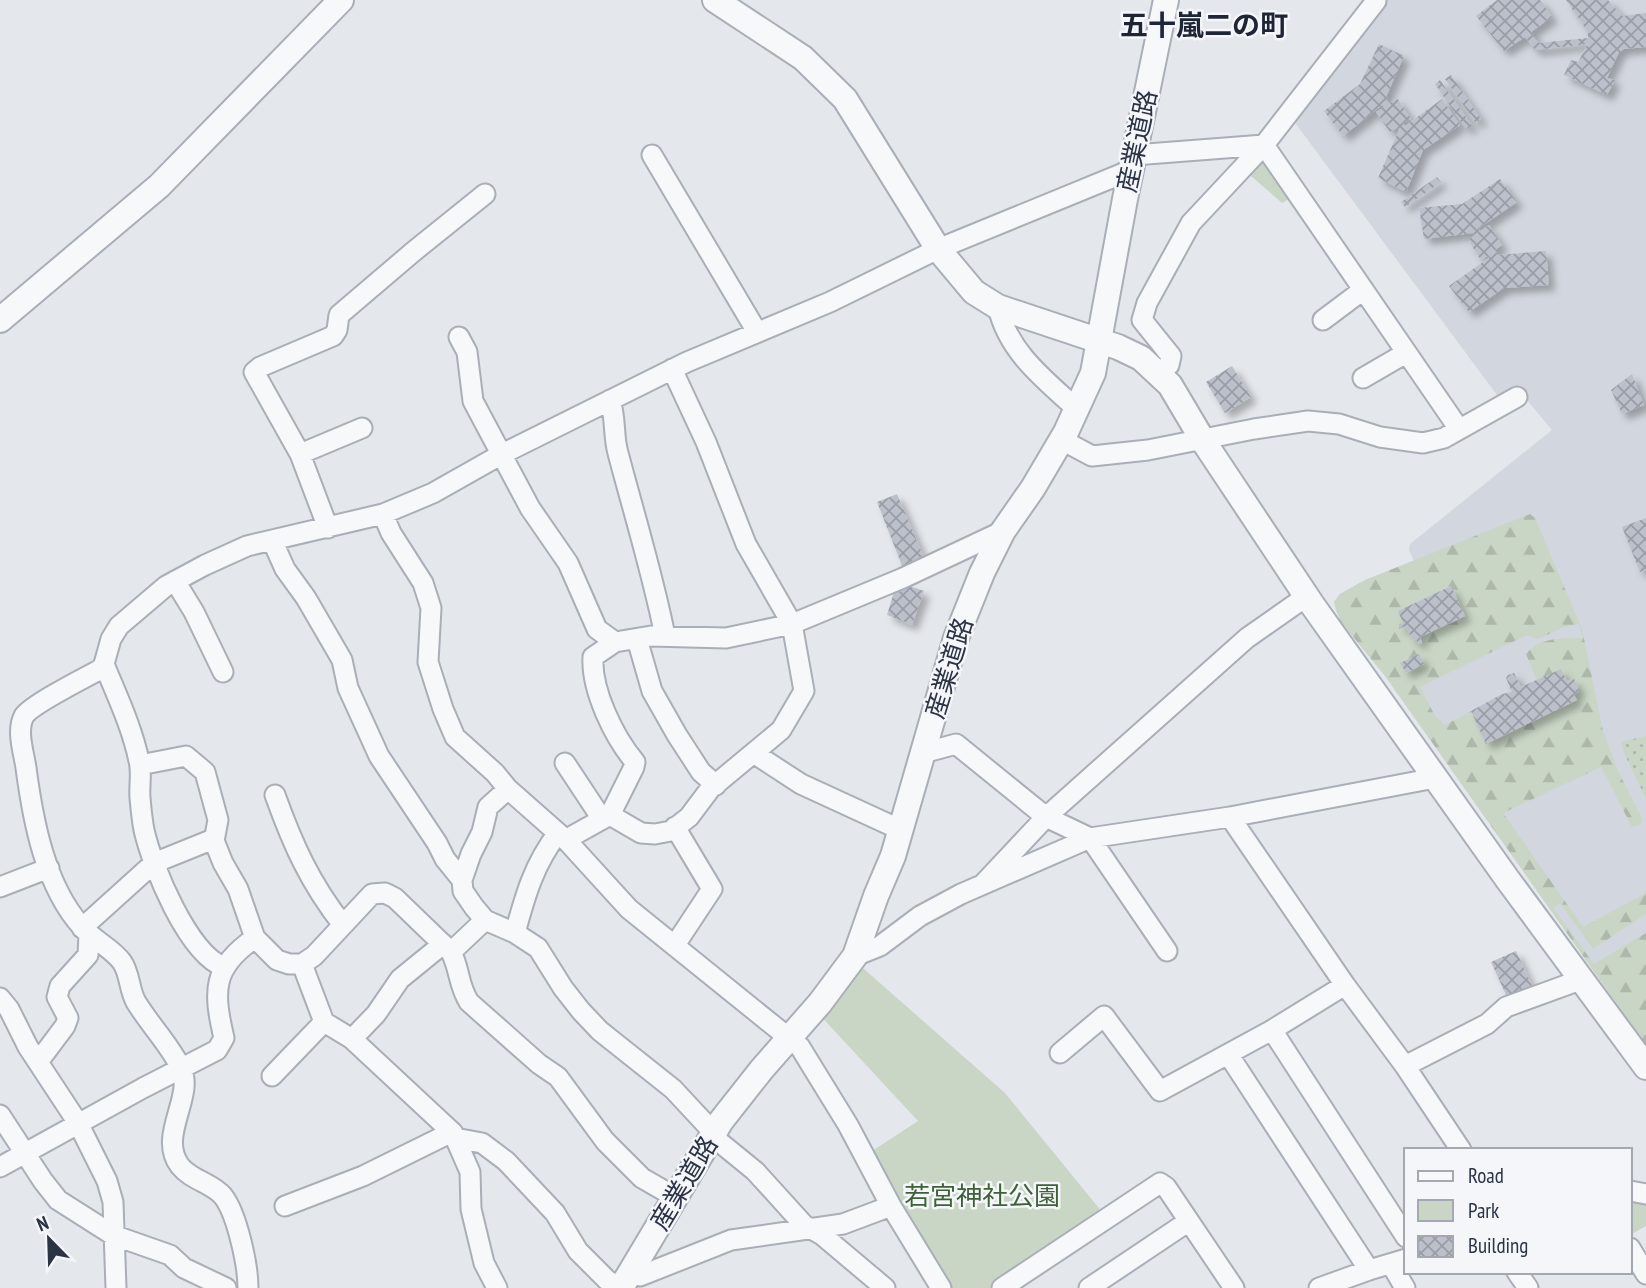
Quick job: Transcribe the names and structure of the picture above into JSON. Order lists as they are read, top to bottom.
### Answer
{
  "streets": {
    "street": ["産業道路"]
  },
  "districts": ["五十嵐二の町"],
  "parks": ["若宮神社公園"],
  "legend": ["Road", "Park", "Building"],
  "north": "top left"
}
